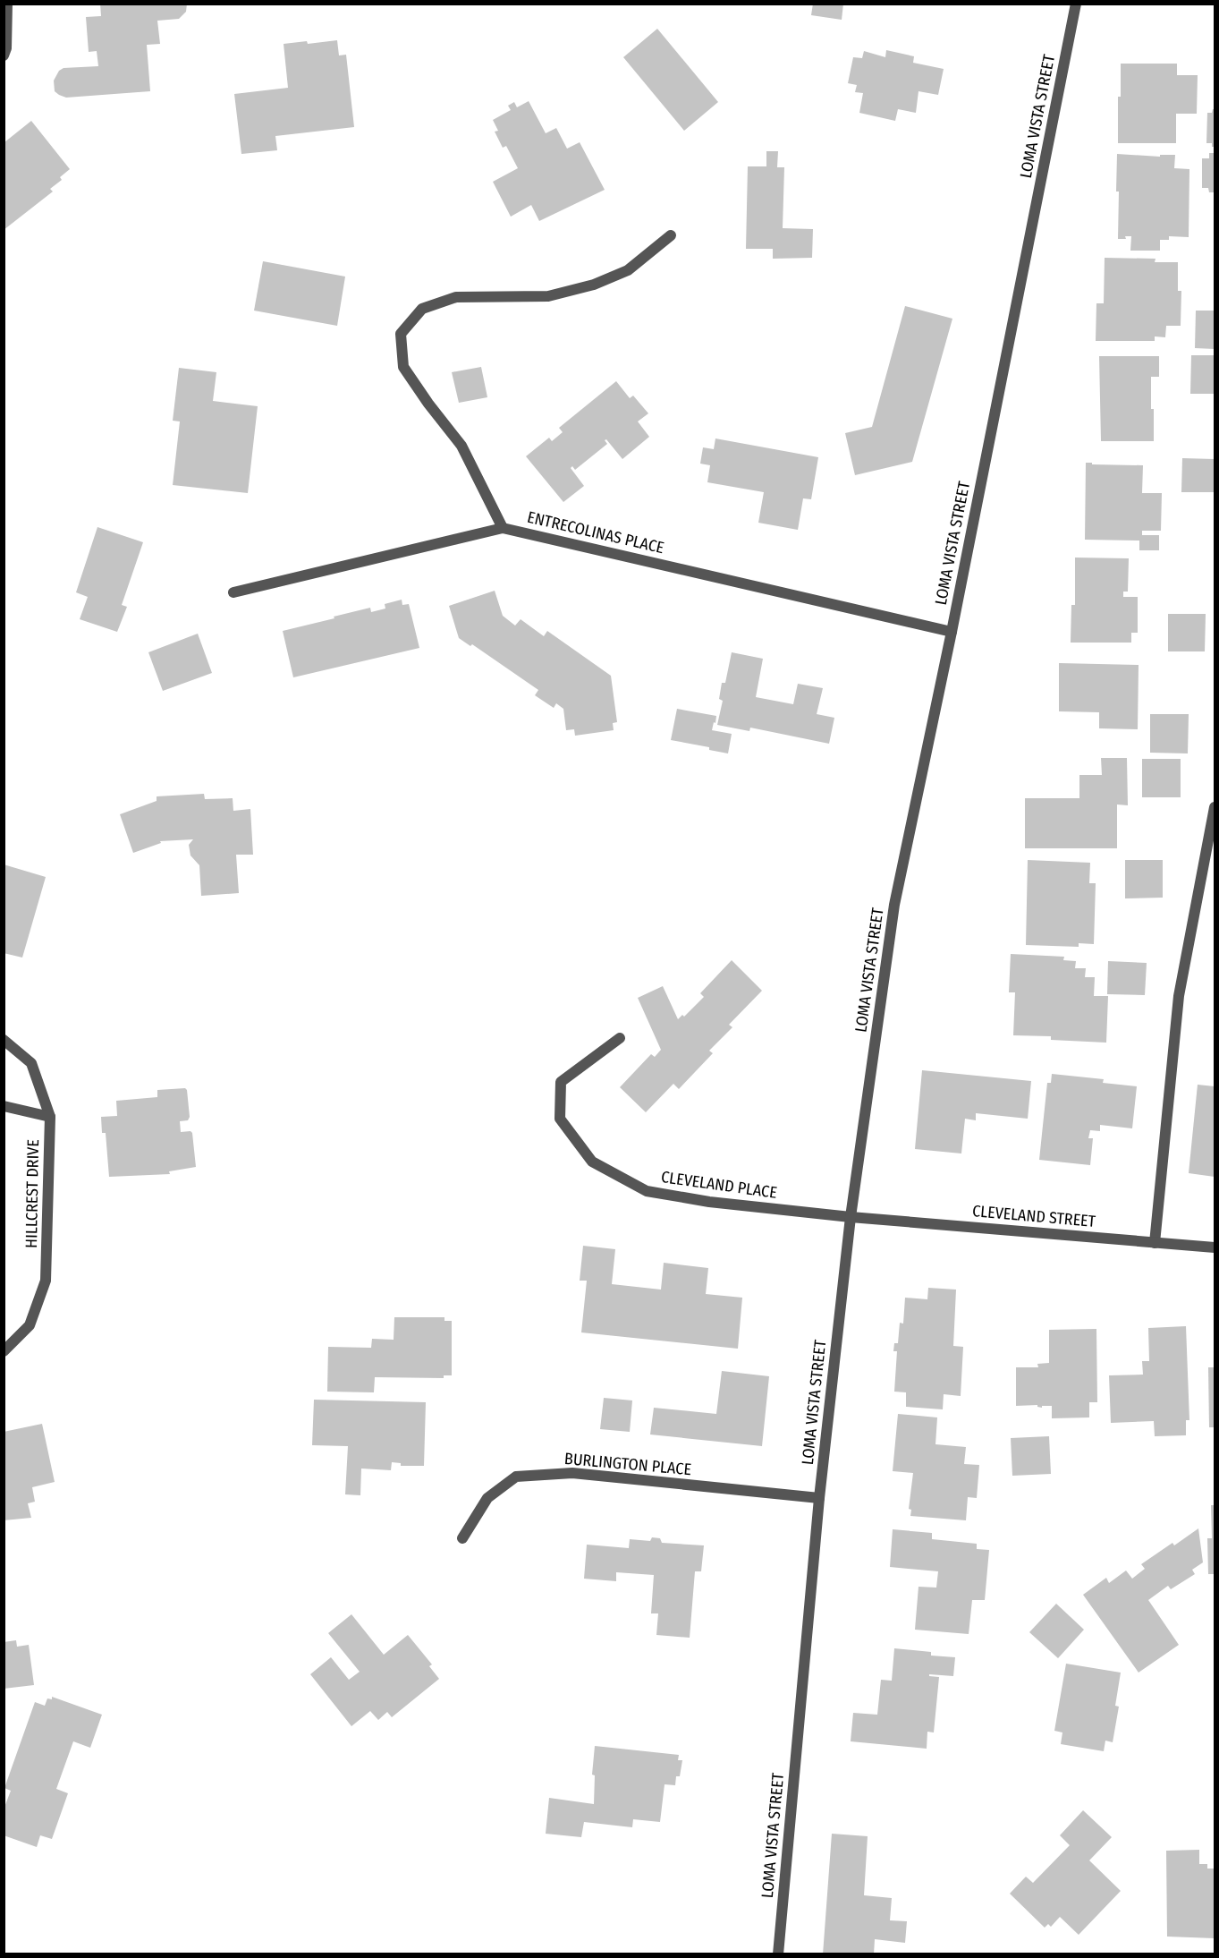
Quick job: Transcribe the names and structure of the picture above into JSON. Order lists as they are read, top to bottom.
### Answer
{
  "streets": {
    "street": [
      "LOMA VISTA STREET",
      "ENTRECOLINAS PLACE",
      "CLEVELAND PLACE",
      "HILLCREST DRIVE",
      "CLEVELAND STREET",
      "BURLINGTON PLACE"
    ]
  },
  "crossings": [
    ["LOMA VISTA STREET", "ENTRECOLINAS PLACE"],
    ["LOMA VISTA STREET", "CLEVELAND PLACE"],
    ["LOMA VISTA STREET", "CLEVELAND STREET"],
    ["LOMA VISTA STREET", "BURLINGTON PLACE"],
    ["CLEVELAND PLACE", "CLEVELAND STREET"]
  ]
}
